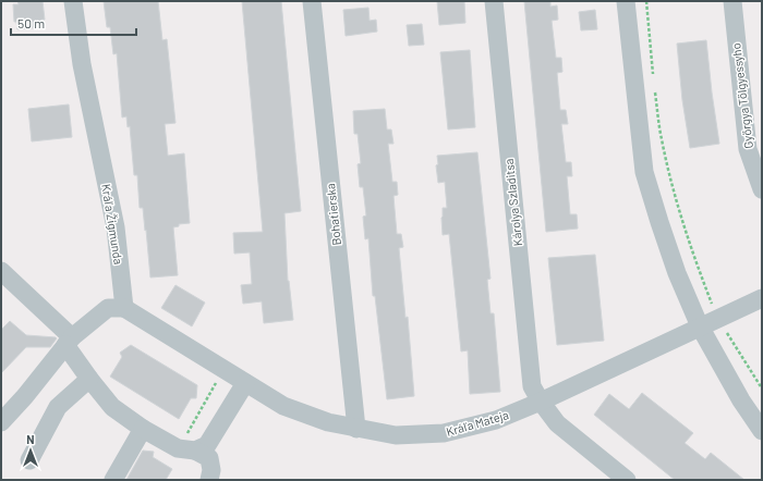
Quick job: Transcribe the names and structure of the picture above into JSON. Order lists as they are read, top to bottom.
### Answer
{
  "streets": {
    "street": [
      "Györgya Tölgyessyho",
      "Károlya Szladitsa",
      "Bohatierska",
      "Kráľa Žigmunda",
      "Kráľa Mateja"
    ]
  },
  "crossings": [
    ["Károlya Szladitsa", "Kráľa Mateja"],
    ["Bohatierska", "Kráľa Mateja"]
  ],
  "scale_bar": "50 m",
  "north": "top"
}
